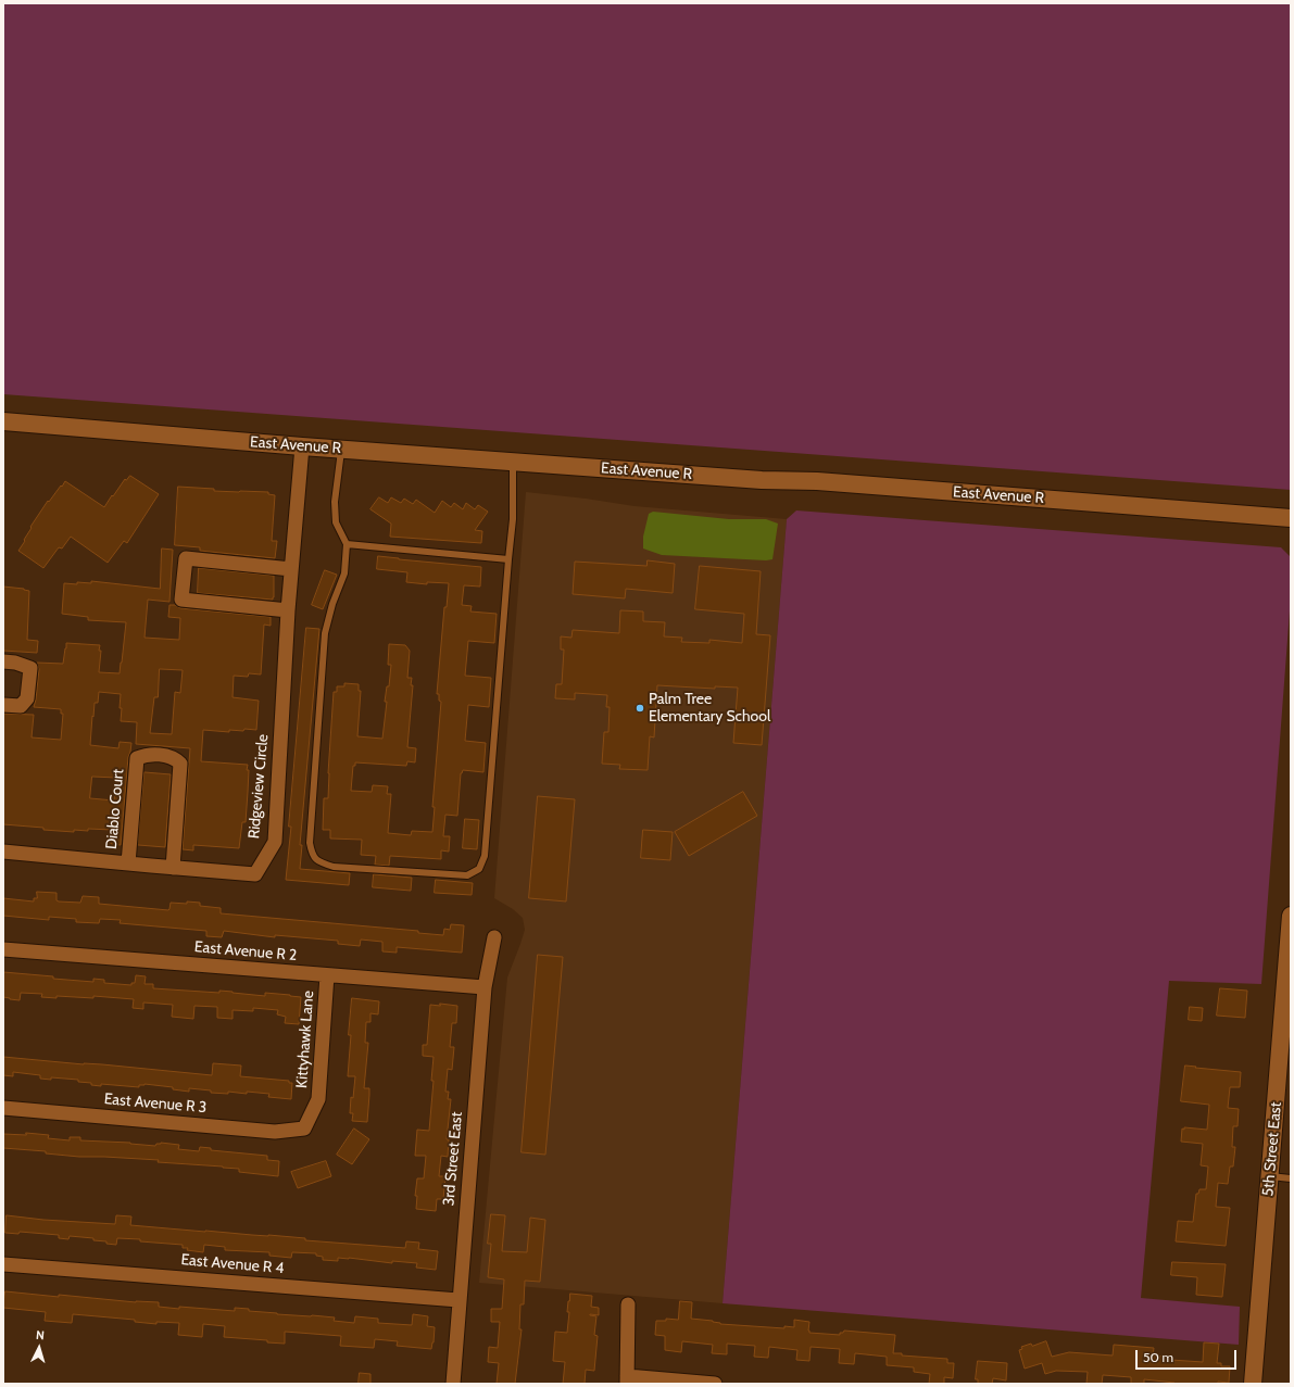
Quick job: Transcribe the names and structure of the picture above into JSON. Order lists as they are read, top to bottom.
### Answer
{
  "streets": {
    "street": [
      "East Avenue R",
      "Ridgeview Circle",
      "Diablo Court",
      "East Avenue R 2",
      "Kittyhawk Lane",
      "East Avenue R 3",
      "5th Street East",
      "3rd Street East",
      "East Avenue R 4"
    ]
  },
  "crossings": [
    ["East Avenue R", "Ridgeview Circle"],
    ["Ridgeview Circle", "Diablo Court"],
    ["East Avenue R 2", "Kittyhawk Lane"],
    ["East Avenue R 2", "3rd Street East"],
    ["Kittyhawk Lane", "East Avenue R 3"],
    ["3rd Street East", "East Avenue R 4"]
  ],
  "places": ["Palm Tree Elementary School"],
  "scale_bar": "50 m",
  "north": "top"
}
